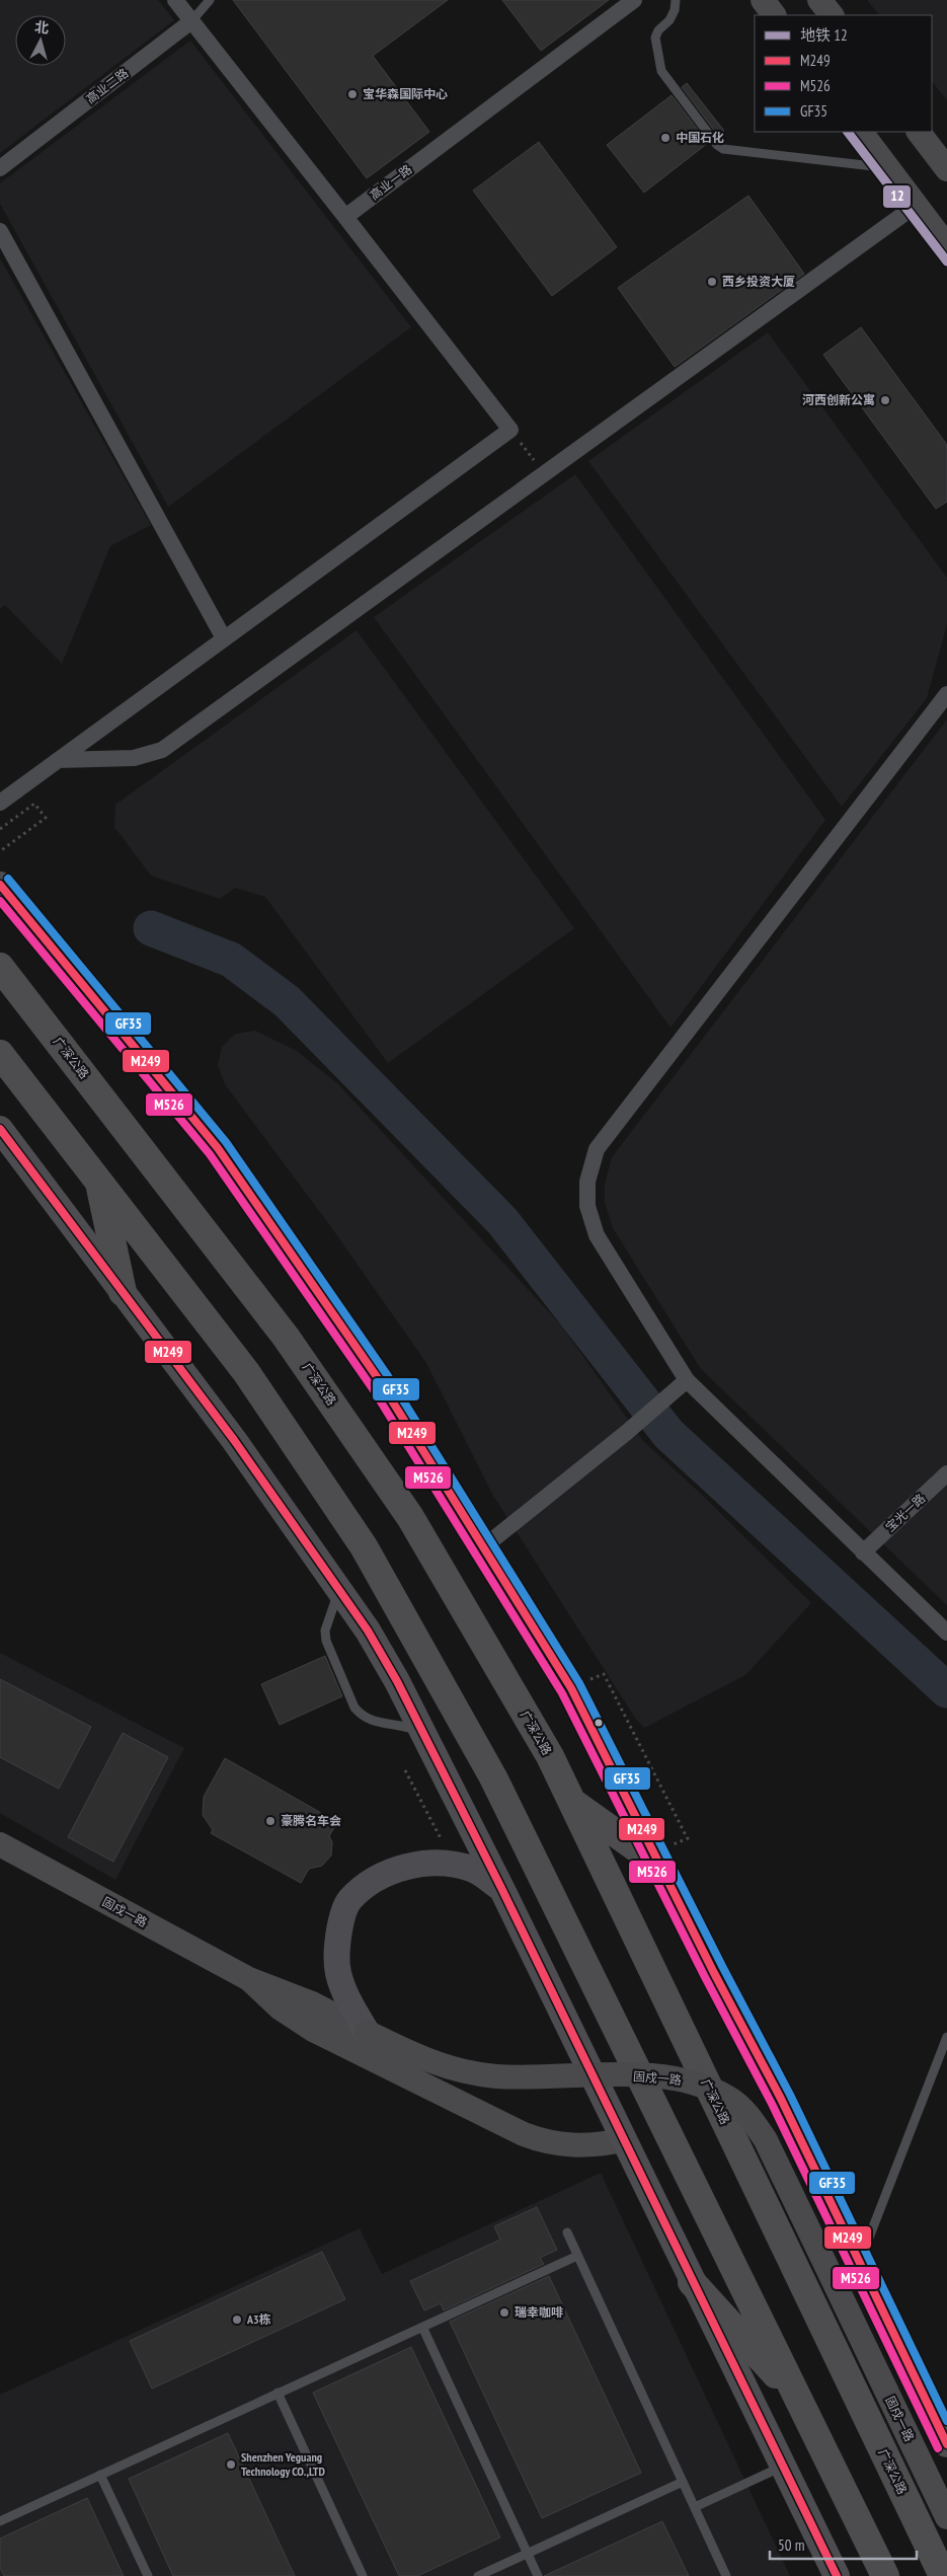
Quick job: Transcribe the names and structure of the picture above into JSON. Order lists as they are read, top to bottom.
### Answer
{
  "streets": {
    "highway": ["广深公路"],
    "street": [
      "高业二路",
      "高业一路",
      "宝光一路",
      "固戍一路"
    ]
  },
  "places": [
    "宝华森国际中心",
    "中国石化",
    "西乡投资大厦",
    "河西创新公寓",
    "豪腾名车会",
    "瑞幸咖啡",
    "A3栋",
    "Shenzhen Yeguang Technology CO.,LTD"
  ],
  "lines": [
    "metro line 12",
    "transit line GF35",
    "transit line M249",
    "transit line M526"
  ],
  "legend": [
    "地铁 12",
    "M249",
    "M526",
    "GF35"
  ],
  "scale_bar": "50 m",
  "north": "top"
}
